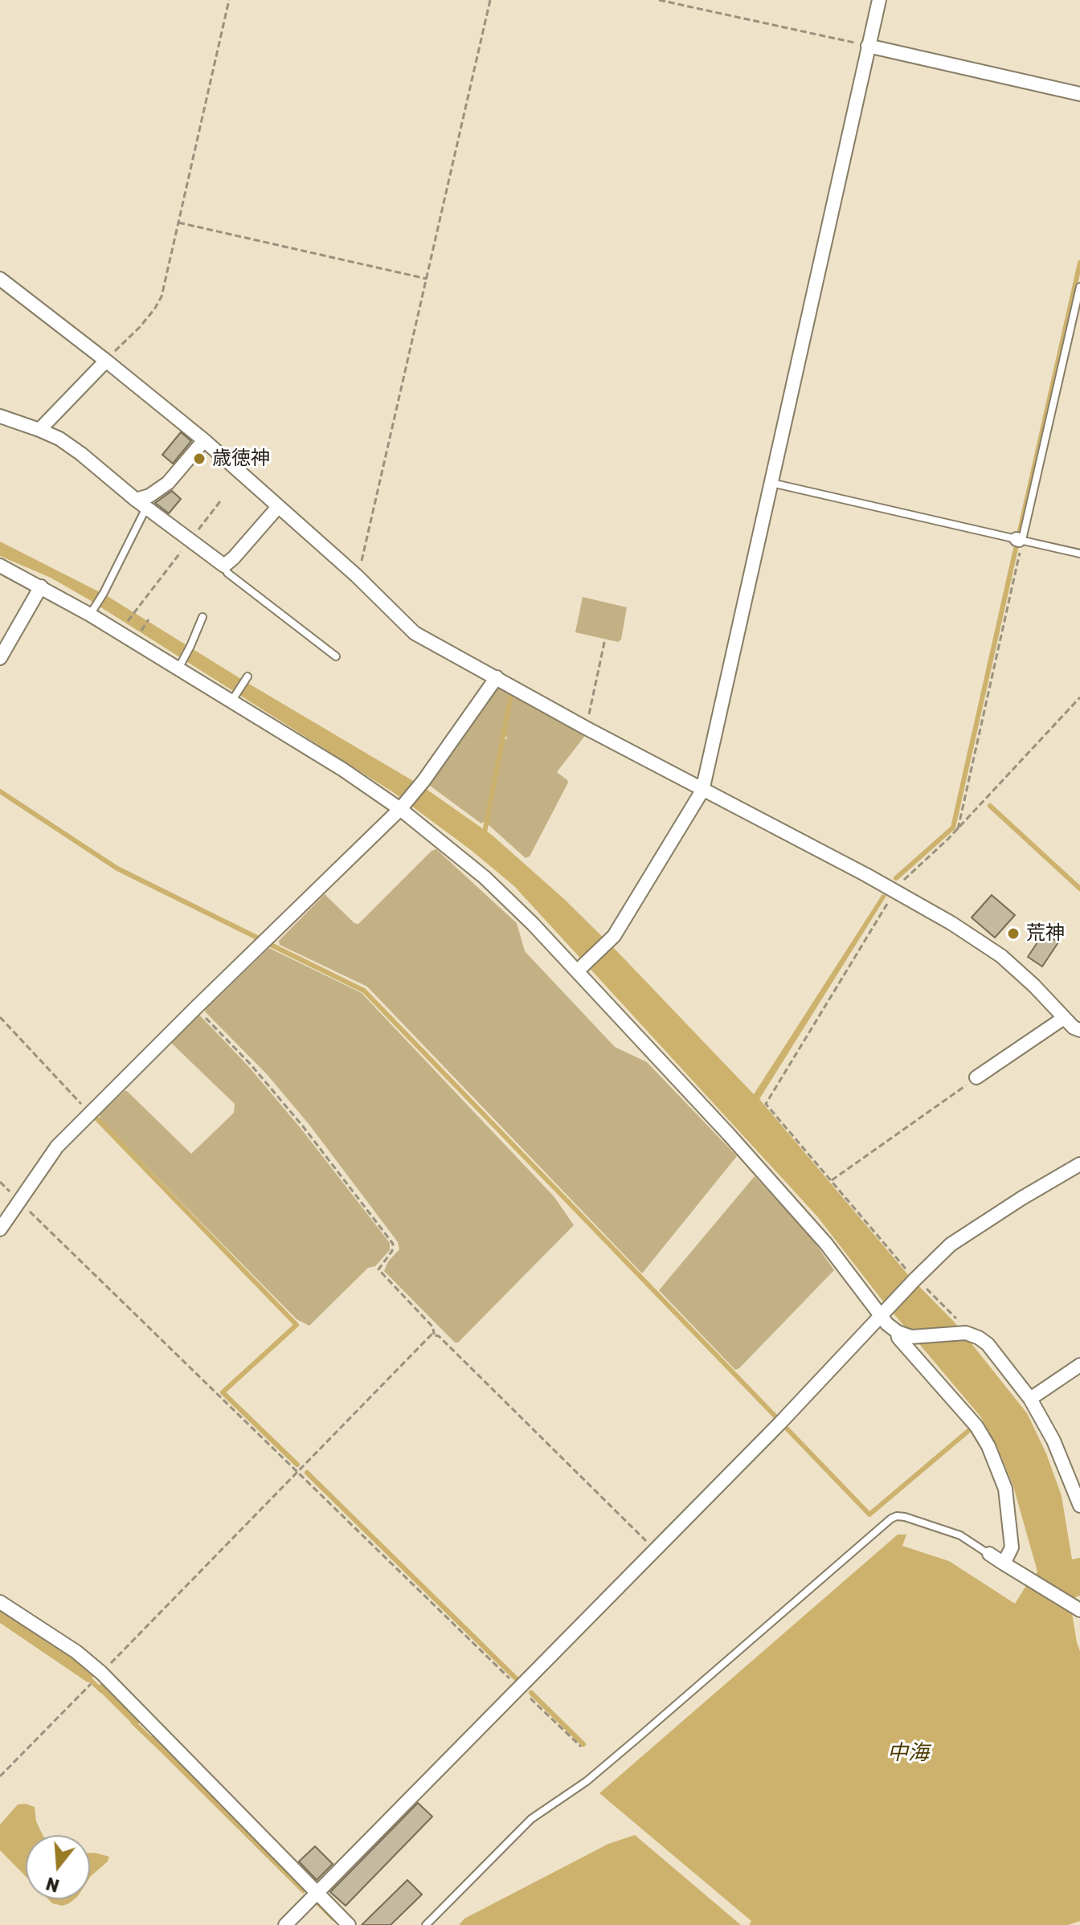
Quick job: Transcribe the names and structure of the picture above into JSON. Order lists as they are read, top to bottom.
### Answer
{
  "water": ["中海"],
  "places": ["歳徳神", "荒神"],
  "north": "bottom"
}
